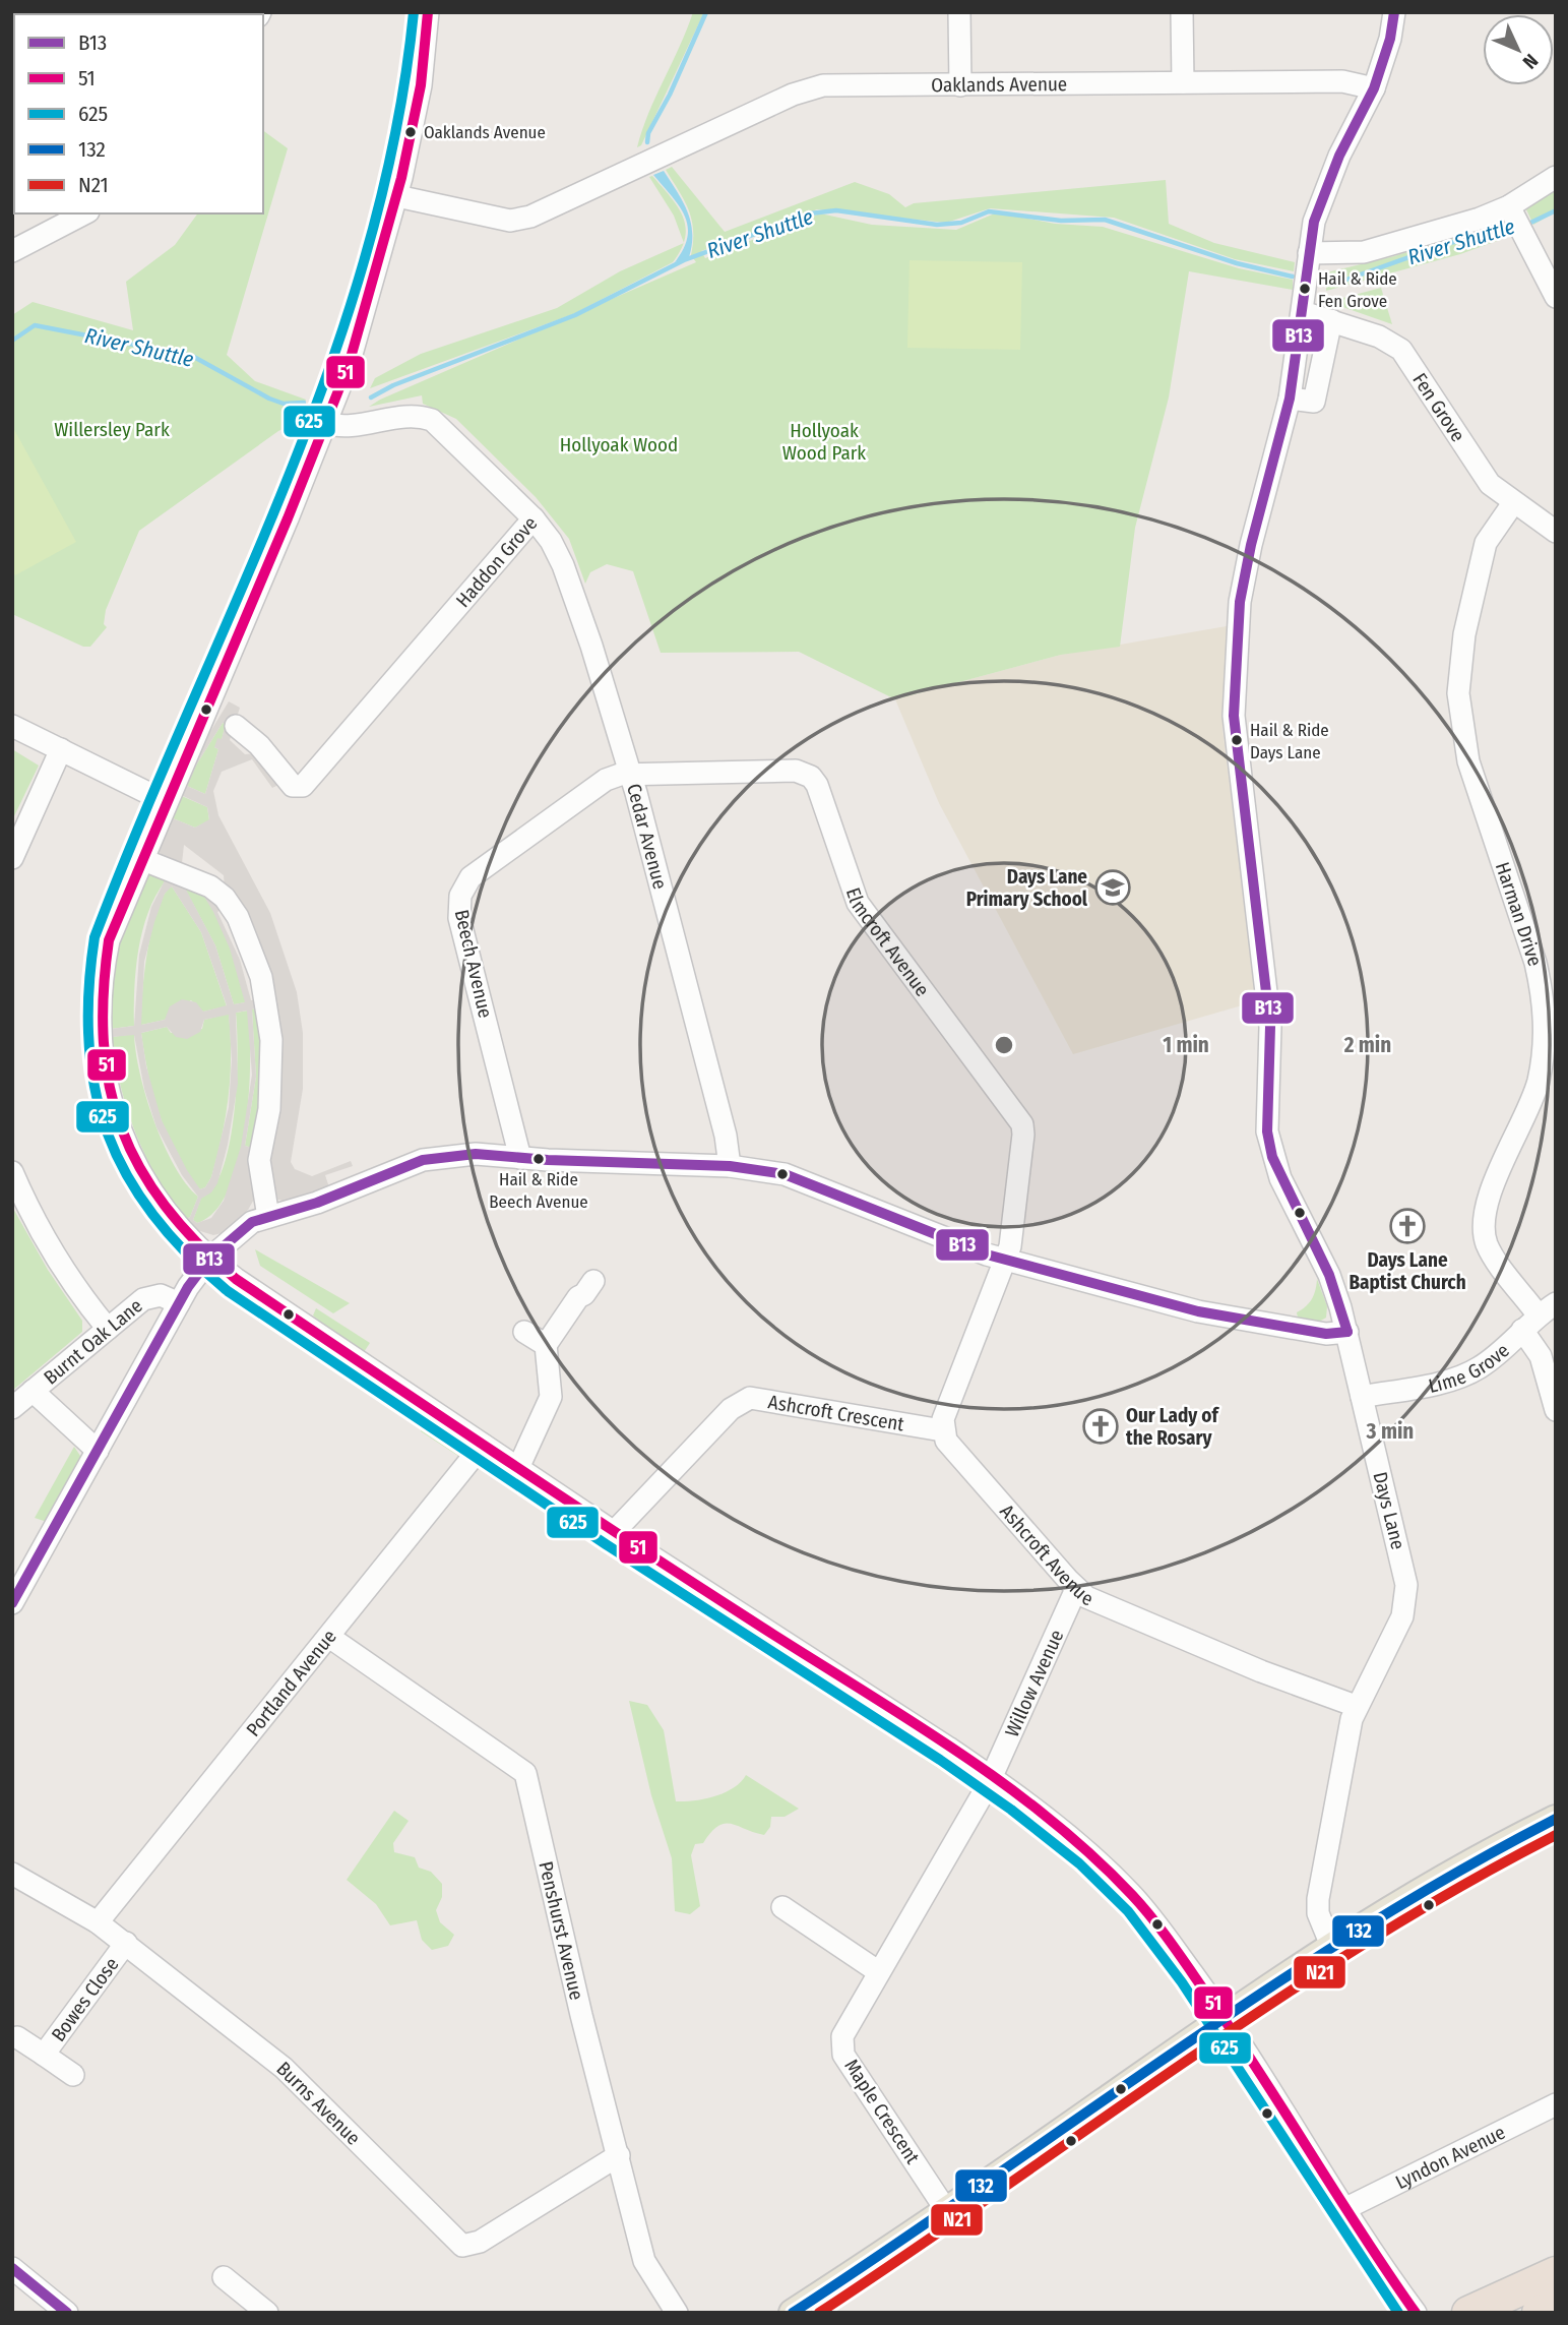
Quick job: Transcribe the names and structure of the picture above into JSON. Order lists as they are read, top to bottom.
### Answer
{
  "streets": {
    "street": [
      "Oaklands Avenue",
      "Fen Grove",
      "Haddon Grove",
      "Cedar Avenue",
      "Harman Drive",
      "Elmcroft Avenue",
      "Beech Avenue",
      "Burnt Oak Lane",
      "Lime Grove",
      "Ashcroft Crescent",
      "Days Lane",
      "Ashcroft Avenue",
      "Willow Avenue",
      "Portland Avenue",
      "Penshurst Avenue",
      "Bowes Close",
      "Burns Avenue",
      "Maple Crescent",
      "Lyndon Avenue"
    ]
  },
  "crossings": [
    ["Oaklands Avenue", "Days Lane"],
    ["Fen Grove", "Harman Drive"],
    ["Fen Grove", "Days Lane"],
    ["Haddon Grove", "Cedar Avenue"],
    ["Cedar Avenue", "Elmcroft Avenue"],
    ["Cedar Avenue", "Beech Avenue"],
    ["Harman Drive", "Lime Grove"],
    ["Elmcroft Avenue", "Beech Avenue"],
    ["Lime Grove", "Days Lane"],
    ["Ashcroft Crescent", "Ashcroft Avenue"],
    ["Days Lane", "Ashcroft Avenue"],
    ["Ashcroft Avenue", "Willow Avenue"],
    ["Willow Avenue", "Maple Crescent"],
    ["Portland Avenue", "Penshurst Avenue"],
    ["Portland Avenue", "Burns Avenue"],
    ["Penshurst Avenue", "Burns Avenue"],
    ["Bowes Close", "Burns Avenue"]
  ],
  "water": ["River Shuttle"],
  "parks": ["Willersley Park", "Hollyoak Wood Park", "Hollyoak Wood"],
  "places": {
    "other": [
      "Oaklands Avenue",
      "Hail & Ride Fen Grove",
      "Hail & Ride Days Lane",
      "Hail & Ride Beech Avenue"
    ],
    "school or university": ["Days Lane Primary School"],
    "church": ["Days Lane Baptist Church", "Our Lady of the Rosary"]
  },
  "lines": [
    "transit line B13",
    "transit line 51",
    "transit line 625",
    "transit line 132",
    "transit line N21"
  ],
  "legend": [
    "B13",
    "51",
    "625",
    "132",
    "N21"
  ],
  "north": "bottom right",
  "rings": ["1 min", "2 min", "3 min"]
}
